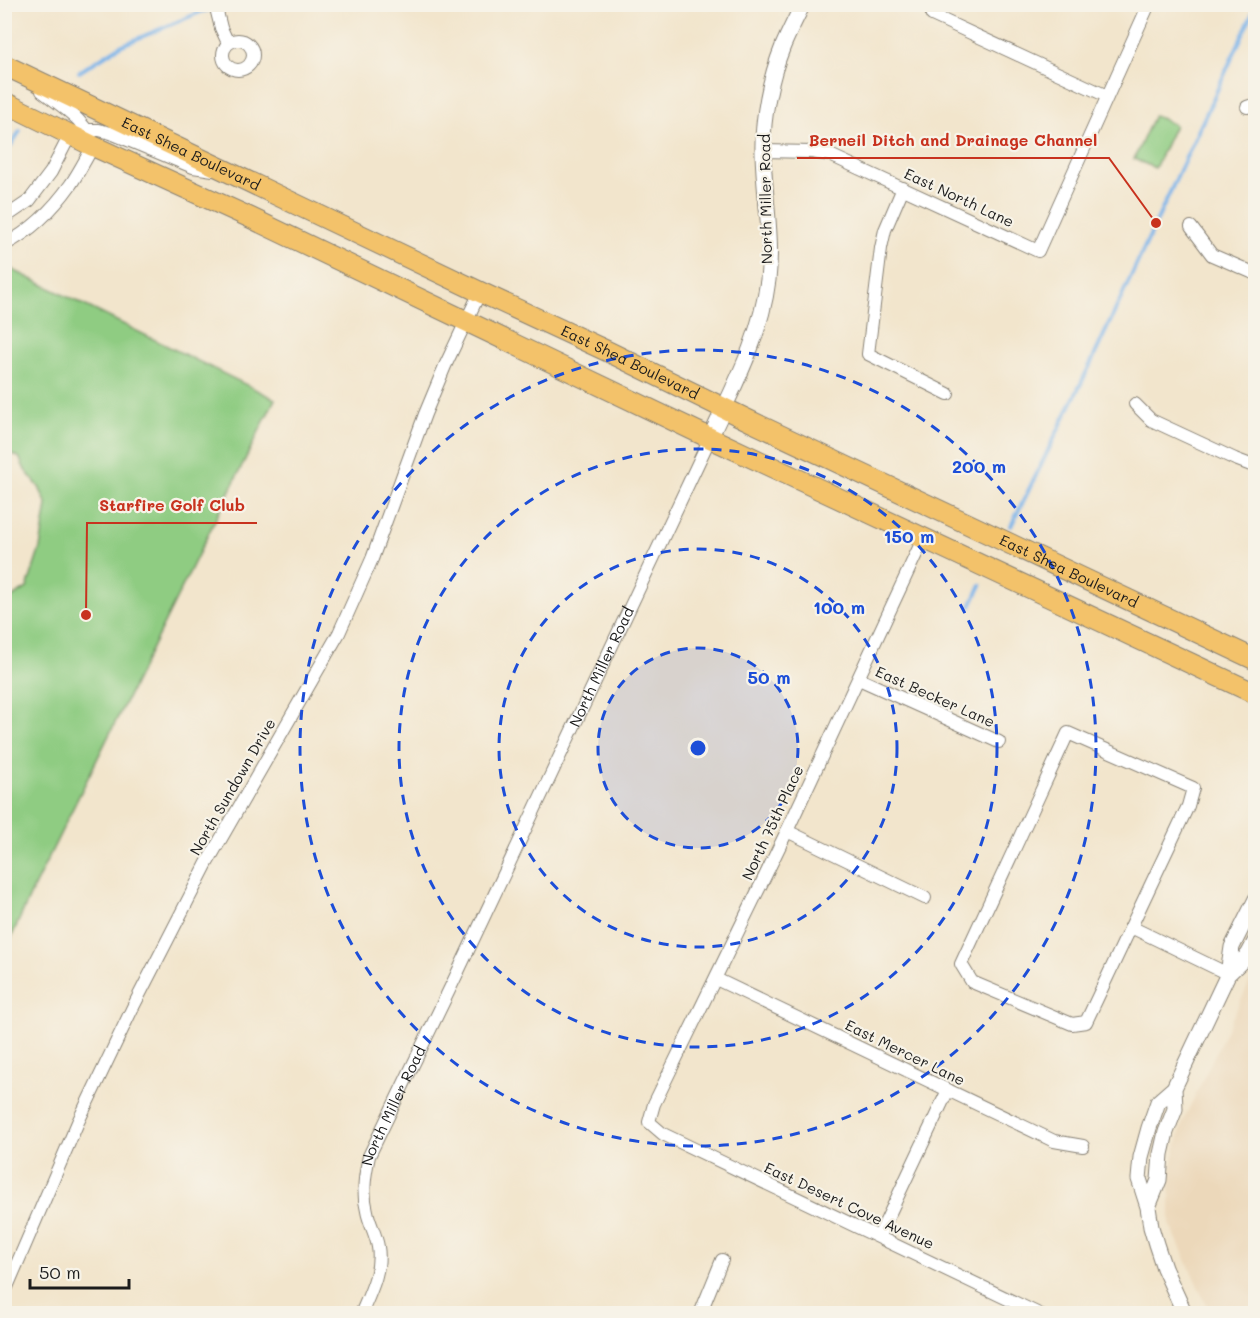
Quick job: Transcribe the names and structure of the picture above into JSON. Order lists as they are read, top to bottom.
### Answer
{
  "streets": {
    "main road": ["East Shea Boulevard"],
    "street": [
      "East North Lane",
      "North Miller Road",
      "East Becker Lane",
      "North Sundown Drive",
      "North 75th Place",
      "East Mercer Lane",
      "East Desert Cove Avenue"
    ]
  },
  "crossings": [
    ["East Shea Boulevard", "North Miller Road"],
    ["East Shea Boulevard", "North Sundown Drive"],
    ["East Shea Boulevard", "North 75th Place"],
    ["East North Lane", "North Miller Road"],
    ["East Becker Lane", "North 75th Place"],
    ["North 75th Place", "East Mercer Lane"],
    ["North 75th Place", "East Desert Cove Avenue"]
  ],
  "places": ["Berneil Ditch and Drainage Channel", "Starfire Golf Club"],
  "scale_bar": "50 m",
  "rings": [
    "200 m",
    "150 m",
    "100 m",
    "50 m"
  ]
}
